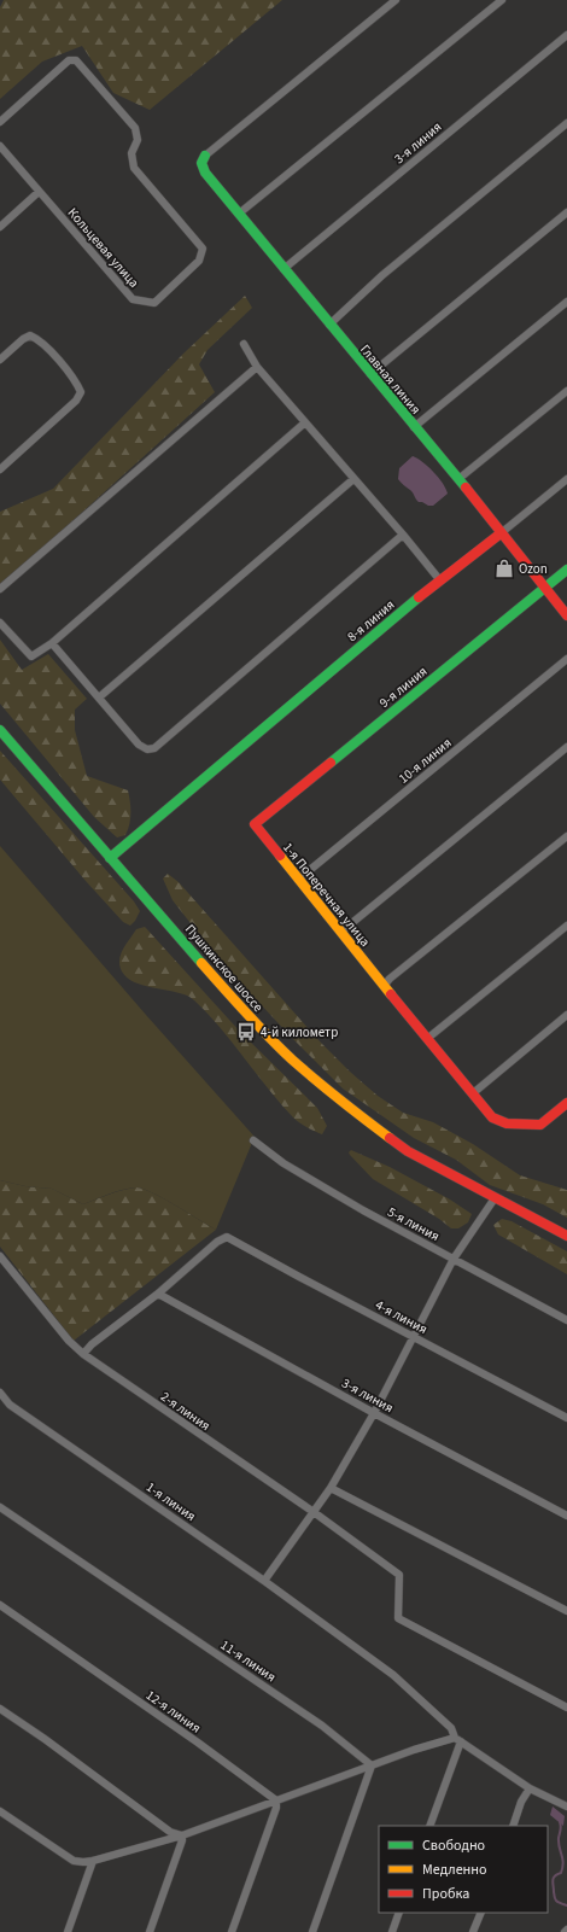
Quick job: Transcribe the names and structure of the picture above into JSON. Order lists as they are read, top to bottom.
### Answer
{
  "streets": {
    "street": [
      "3-я линия",
      "Кольцевая улица",
      "Главная линия",
      "8-я линия",
      "9-я линия",
      "10-я линия",
      "1-я Поперечная улица",
      "Пушкинское шоссе",
      "5-я линия",
      "4-я линия",
      "2-я линия",
      "1-я линия",
      "11-я линия",
      "12-я линия"
    ]
  },
  "crossings": [
    ["3-я линия", "Главная линия"],
    ["3-я линия", "4-я линия"],
    ["Главная линия", "8-я линия"],
    ["Главная линия", "9-я линия"],
    ["8-я линия", "Пушкинское шоссе"],
    ["9-я линия", "1-я Поперечная улица"],
    ["10-я линия", "1-я Поперечная улица"]
  ],
  "places": {
    "shop": ["Ozon"],
    "bus stop": ["4-й километр"]
  },
  "legend": ["Свободно", "Медленно", "Пробка"]
}
